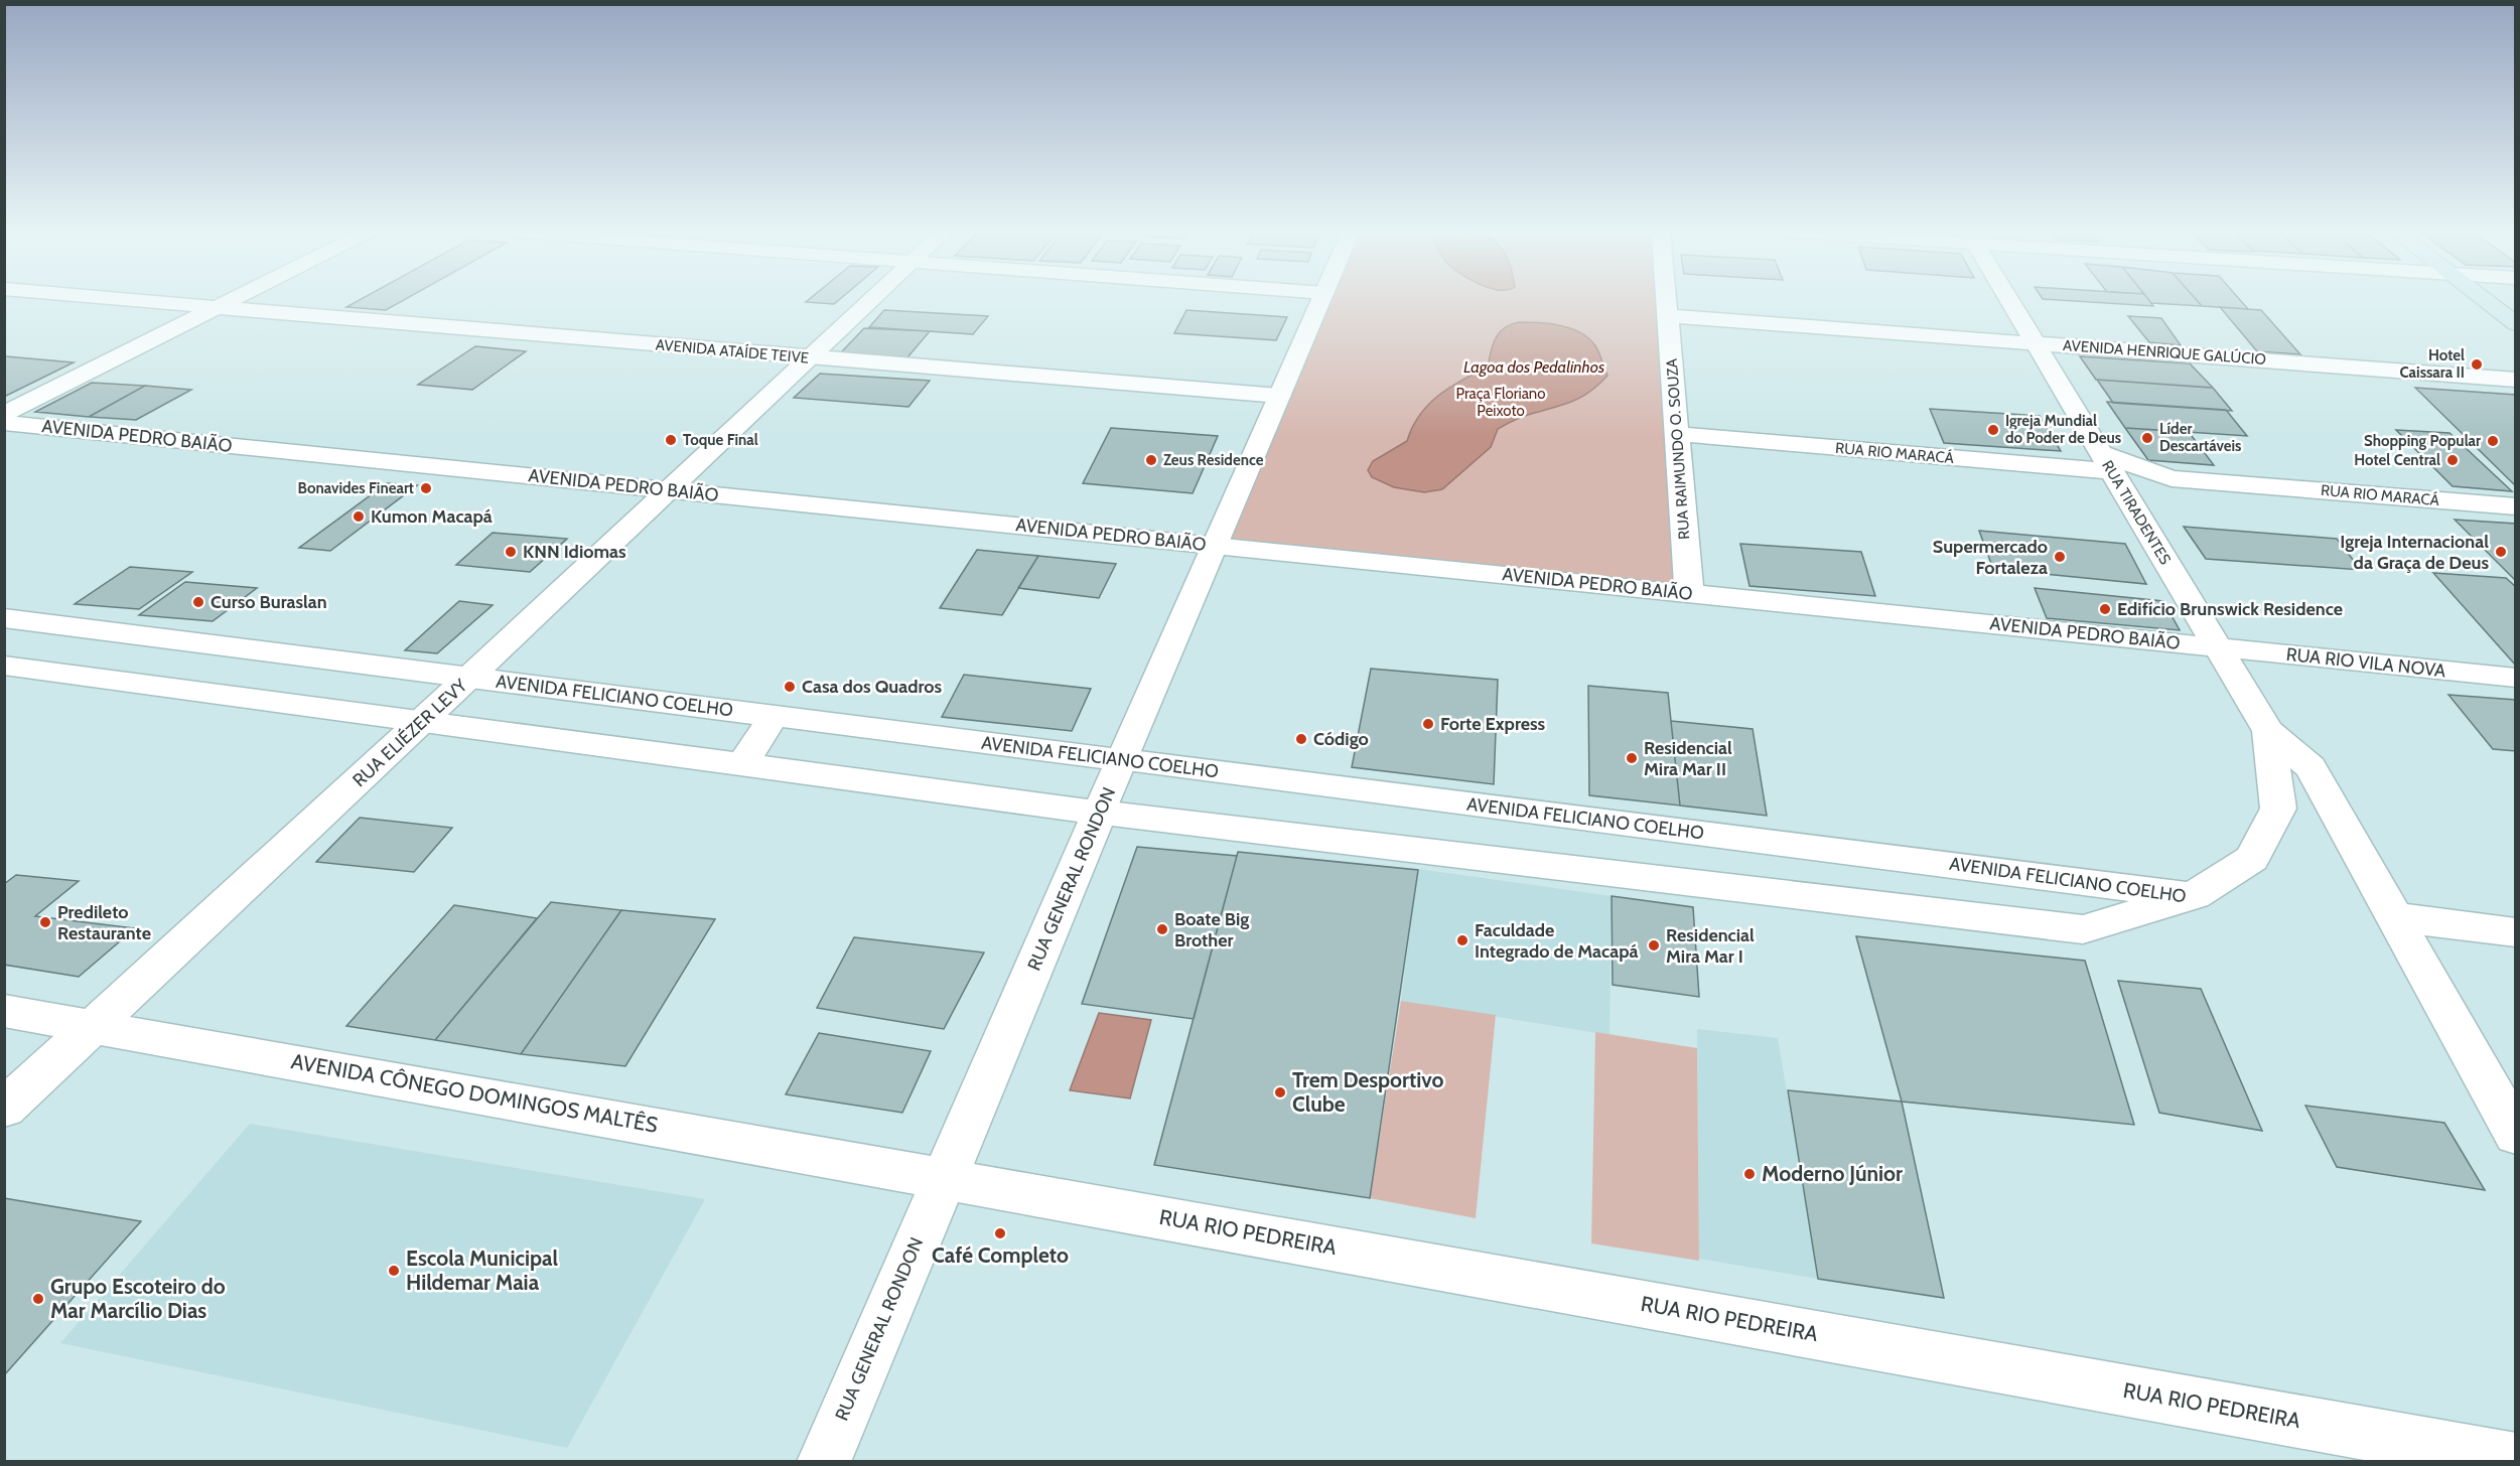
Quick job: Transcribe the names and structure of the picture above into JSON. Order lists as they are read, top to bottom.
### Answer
{
  "streets": {
    "street": [
      "AVENIDA ATAÍDE TEIVE",
      "AVENIDA HENRIQUE GALÚCIO",
      "AVENIDA PEDRO BAIÃO",
      "RUA RAIMUNDO O. SOUZA",
      "RUA RIO MARACÁ",
      "RUA TIRADENTES",
      "RUA RIO VILA NOVA",
      "AVENIDA FELICIANO COELHO",
      "RUA ELIÉZER LEVY",
      "RUA GENERAL RONDON",
      "AVENIDA CÔNEGO DOMINGOS MALTÊS",
      "RUA RIO PEDREIRA"
    ]
  },
  "crossings": [
    ["AVENIDA ATAÍDE TEIVE", "RUA ELIÉZER LEVY"],
    ["AVENIDA ATAÍDE TEIVE", "RUA GENERAL RONDON"],
    ["AVENIDA HENRIQUE GALÚCIO", "RUA RAIMUNDO O. SOUZA"],
    ["AVENIDA HENRIQUE GALÚCIO", "RUA TIRADENTES"],
    ["AVENIDA PEDRO BAIÃO", "RUA RAIMUNDO O. SOUZA"],
    ["AVENIDA PEDRO BAIÃO", "RUA TIRADENTES"],
    ["AVENIDA PEDRO BAIÃO", "RUA RIO VILA NOVA"],
    ["AVENIDA PEDRO BAIÃO", "RUA ELIÉZER LEVY"],
    ["AVENIDA PEDRO BAIÃO", "RUA GENERAL RONDON"],
    ["RUA RAIMUNDO O. SOUZA", "RUA RIO MARACÁ"],
    ["RUA RIO MARACÁ", "RUA TIRADENTES"],
    ["RUA TIRADENTES", "RUA RIO VILA NOVA"],
    ["RUA TIRADENTES", "AVENIDA FELICIANO COELHO"],
    ["AVENIDA FELICIANO COELHO", "RUA ELIÉZER LEVY"],
    ["AVENIDA FELICIANO COELHO", "RUA GENERAL RONDON"],
    ["RUA ELIÉZER LEVY", "AVENIDA CÔNEGO DOMINGOS MALTÊS"],
    ["RUA GENERAL RONDON", "AVENIDA CÔNEGO DOMINGOS MALTÊS"],
    ["RUA GENERAL RONDON", "RUA RIO PEDREIRA"],
    ["AVENIDA CÔNEGO DOMINGOS MALTÊS", "RUA RIO PEDREIRA"]
  ],
  "water": ["Lagoa dos Pedalinhos"],
  "parks": ["Praça Floriano Peixoto"],
  "places": [
    "Hotel Caissara II",
    "Igreja Mundial do Poder de Deus",
    "Líder Descartáveis",
    "Toque Final",
    "Shopping Popular",
    "Zeus Residence",
    "Hotel Central",
    "Bonavides Fineart",
    "Kumon Macapá",
    "KNN Idiomas",
    "Igreja Internacional da Graça de Deus",
    "Supermercado Fortaleza",
    "Curso Buraslan",
    "Edifício Brunswick Residence",
    "Casa dos Quadros",
    "Forte Express",
    "Código",
    "Residencial Mira Mar II",
    "Predileto Restaurante",
    "Boate Big Brother",
    "Faculdade Integrado de Macapá",
    "Residencial Mira Mar I",
    "Trem Desportivo Clube",
    "Moderno Júnior",
    "Café Completo",
    "Escola Municipal Hildemar Maia",
    "Grupo Escoteiro do Mar Marcílio Dias"
  ]
}
